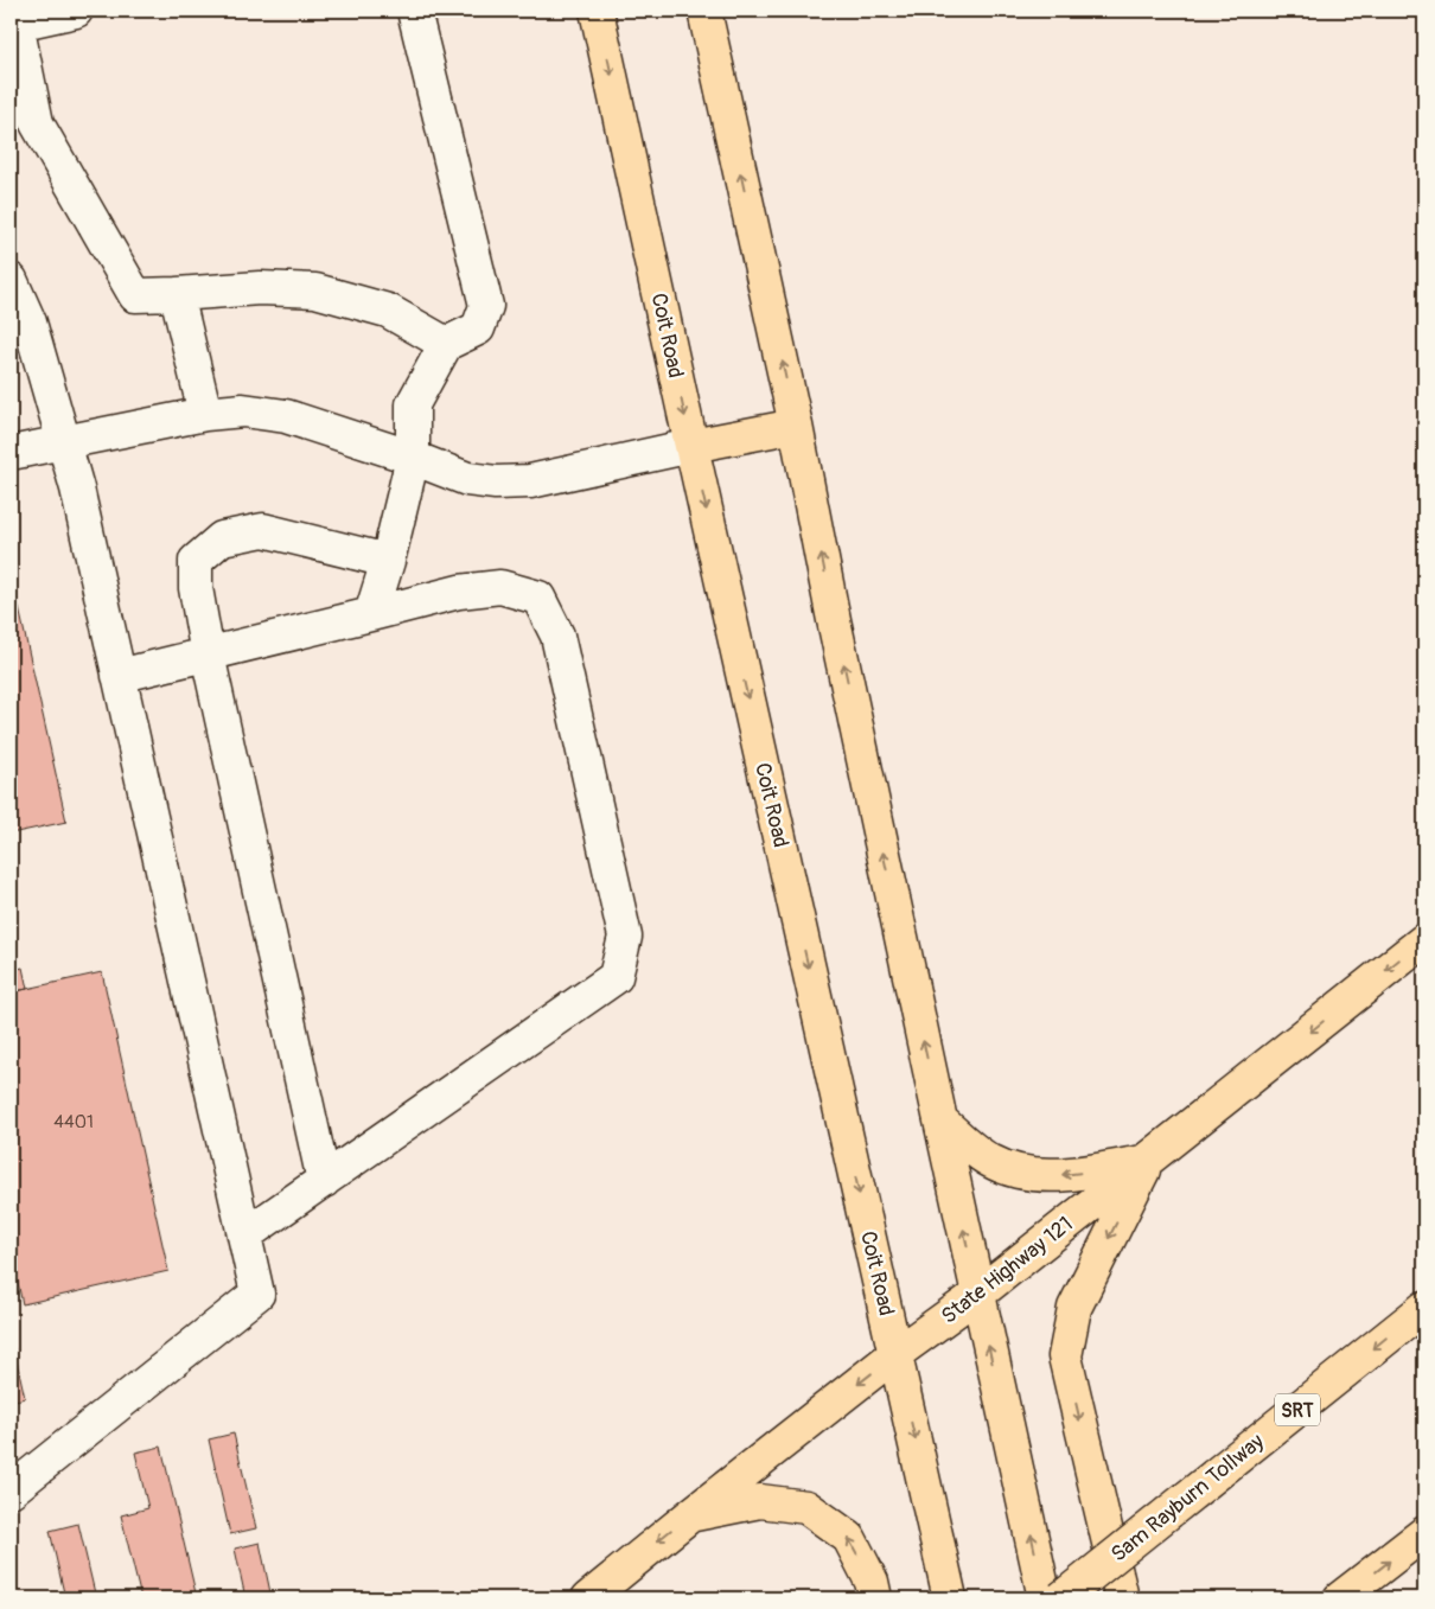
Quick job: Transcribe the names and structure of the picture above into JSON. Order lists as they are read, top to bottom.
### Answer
{
  "streets": {
    "main road": [
      "Coit Road",
      "State Highway 121",
      "SRT",
      "Sam Rayburn Tollway"
    ]
  },
  "crossings": [
    ["Coit Road", "State Highway 121"]
  ],
  "one_way": ["State Highway 121", "Sam Rayburn Tollway"],
  "house_numbers": ["4401"]
}
